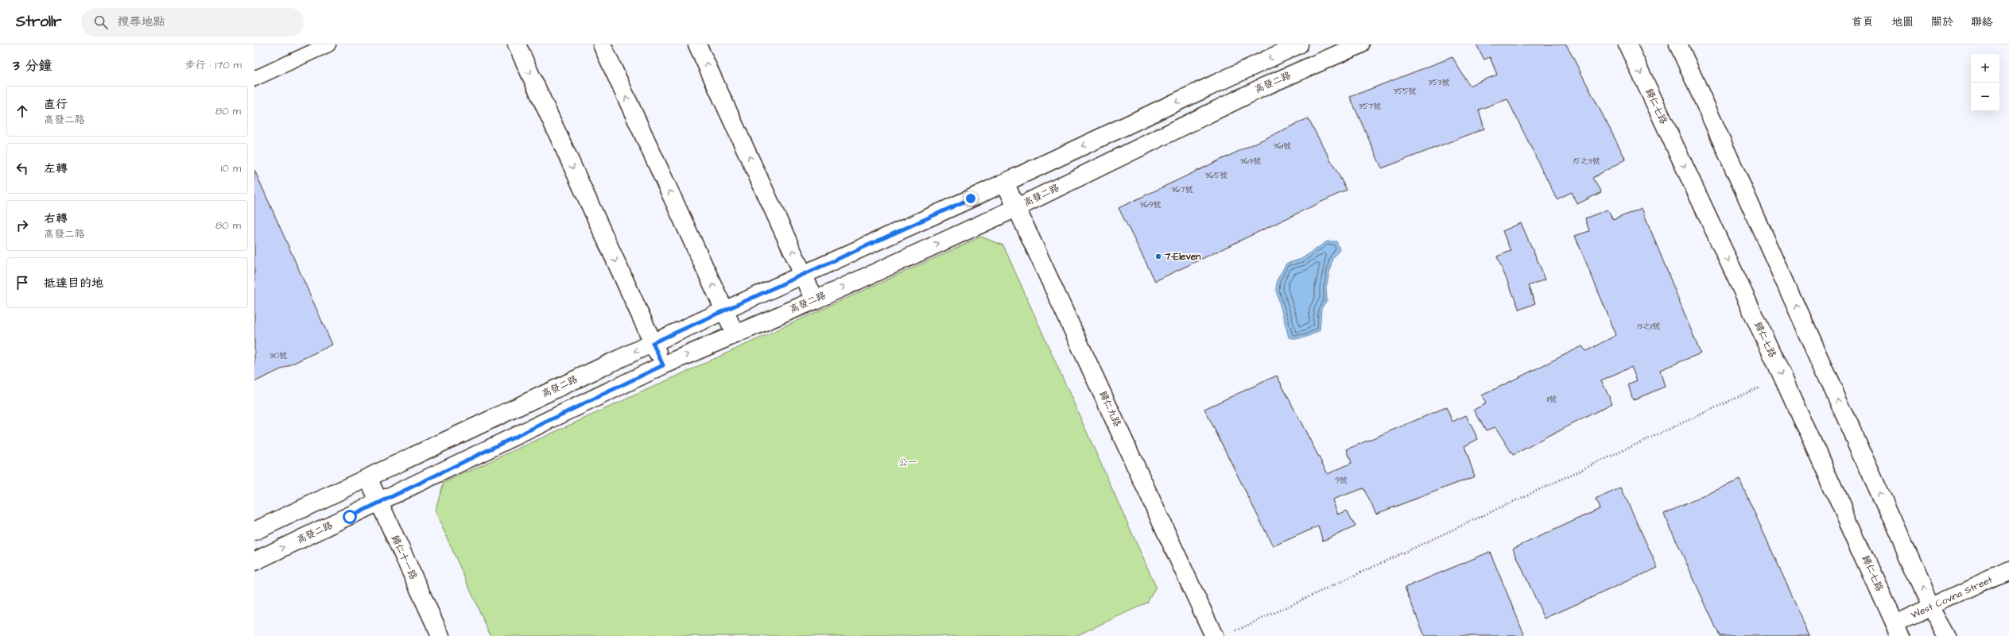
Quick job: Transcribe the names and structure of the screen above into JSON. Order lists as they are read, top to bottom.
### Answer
{
  "streets": {
    "street": [
      "高發二路",
      "歸仁七路",
      "歸仁九路",
      "歸仁十一路",
      "West Covina Street"
    ]
  },
  "crossings": [
    ["高發二路", "歸仁九路"],
    ["高發二路", "歸仁十一路"],
    ["歸仁七路", "West Covina Street"]
  ],
  "parks": ["公一"],
  "places": ["7-Eleven"],
  "house_numbers": [
    "353號",
    "355號",
    "357號",
    "361號",
    "363號",
    "15之3號",
    "365號",
    "367號",
    "369號",
    "13之11號",
    "310號",
    "11號",
    "9號"
  ],
  "page": {
    "header": "Strollr",
    "search": "搜尋地點",
    "nav": [
      "首頁",
      "地圖",
      "關於",
      "聯絡"
    ],
    "heading": ["3 分鐘", "步行 · 170 m"],
    "map_buttons": ["+", "−"],
    "list": [
      ["直行", "高發二路", "80 m"],
      ["左轉", "10 m"],
      ["右轉", "高發二路", "80 m"],
      "抵達目的地"
    ]
  }
}
